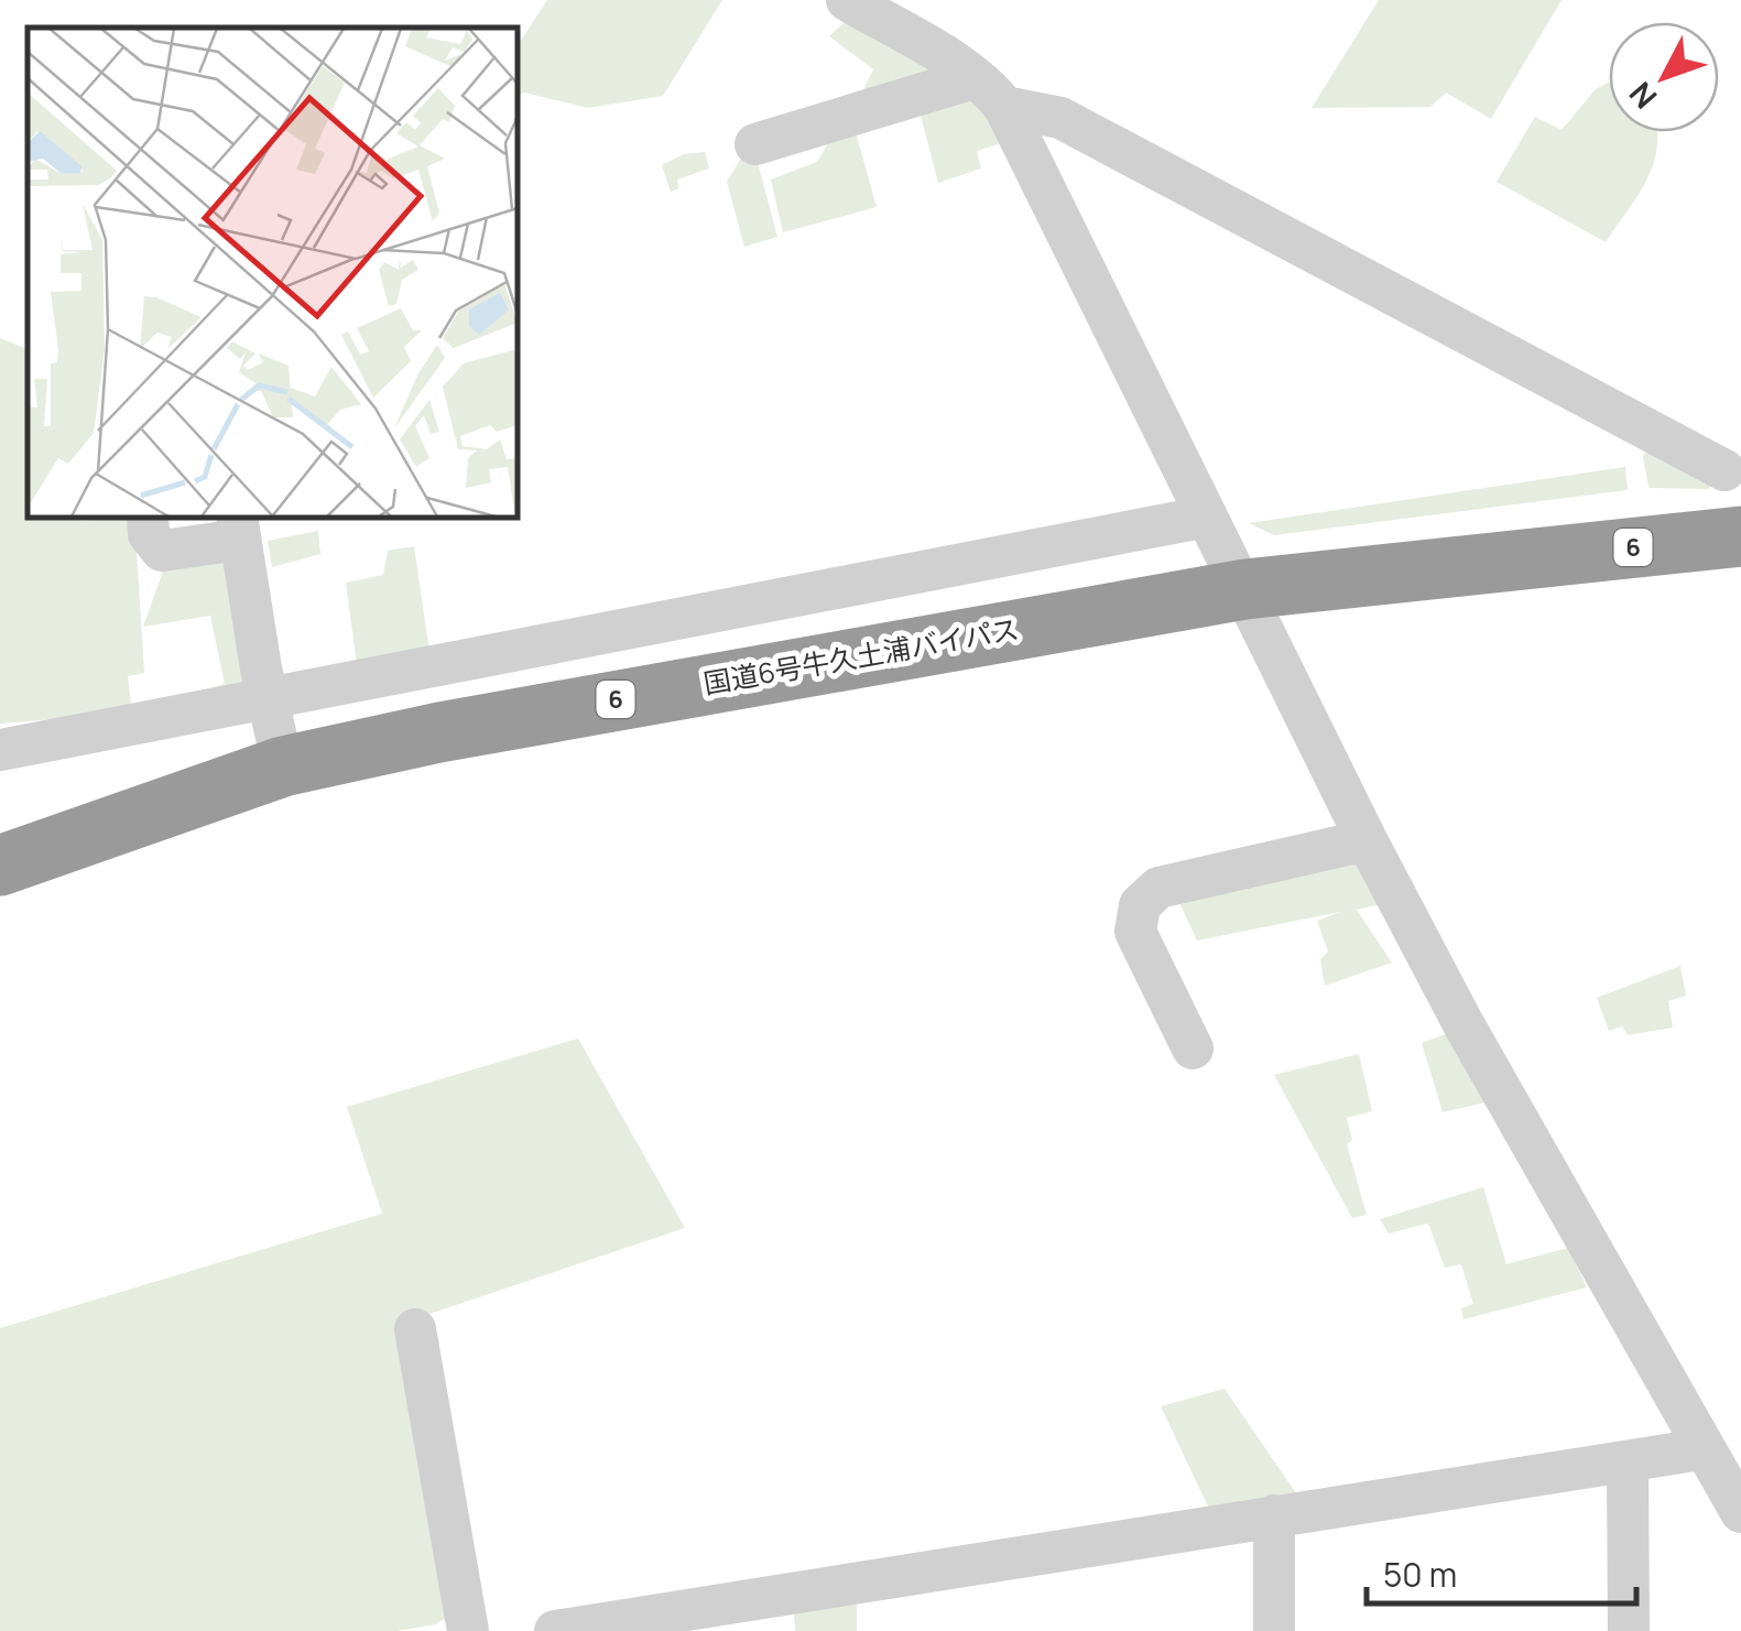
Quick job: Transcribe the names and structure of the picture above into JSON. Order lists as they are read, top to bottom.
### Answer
{
  "streets": {
    "highway": ["6", "国道6号牛久土浦バイパス"]
  },
  "scale_bar": "50 m",
  "north": "bottom left"
}
